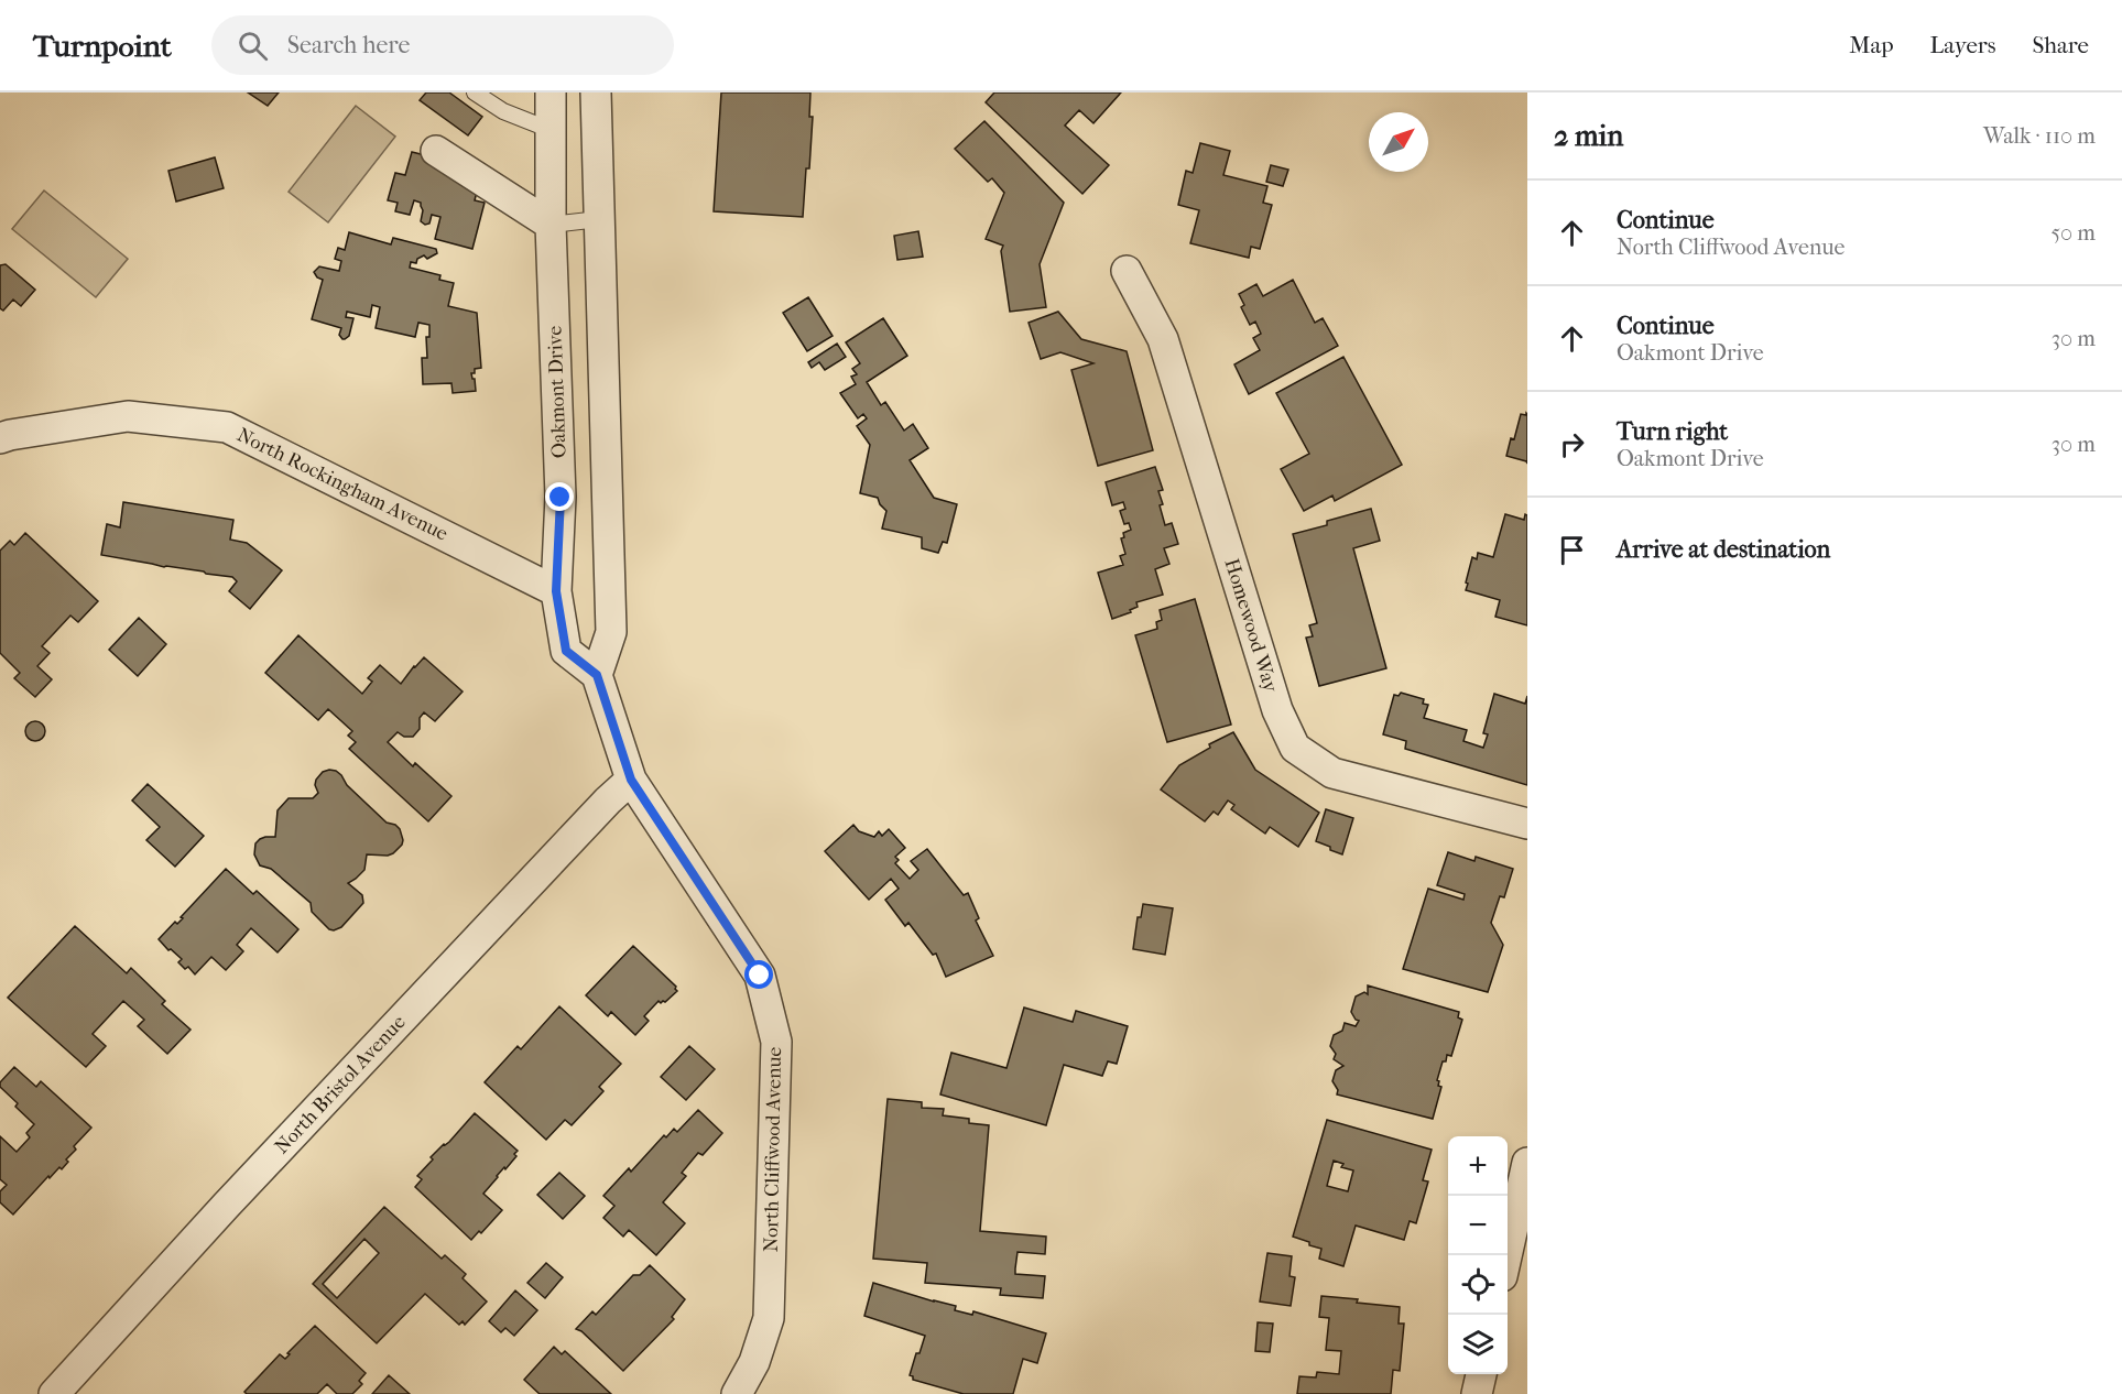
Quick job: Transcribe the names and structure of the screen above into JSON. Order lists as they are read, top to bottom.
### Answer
{
  "streets": {
    "street": [
      "Oakmont Drive",
      "North Rockingham Avenue",
      "Homewood Way",
      "North Bristol Avenue",
      "North Cliffwood Avenue"
    ]
  },
  "crossings": [
    ["Oakmont Drive", "North Rockingham Avenue"],
    ["North Bristol Avenue", "North Cliffwood Avenue"]
  ],
  "north": "top right",
  "page": {
    "header": "Turnpoint",
    "search": "Search here",
    "nav": ["Map", "Layers", "Share"],
    "heading": ["2 min", "Walk · 110 m"],
    "list": [
      ["Continue", "North Cliffwood Avenue", "50 m"],
      ["Continue", "Oakmont Drive", "30 m"],
      ["Turn right", "Oakmont Drive", "30 m"],
      "Arrive at destination"
    ],
    "map_buttons": ["+", "−"]
  }
}
